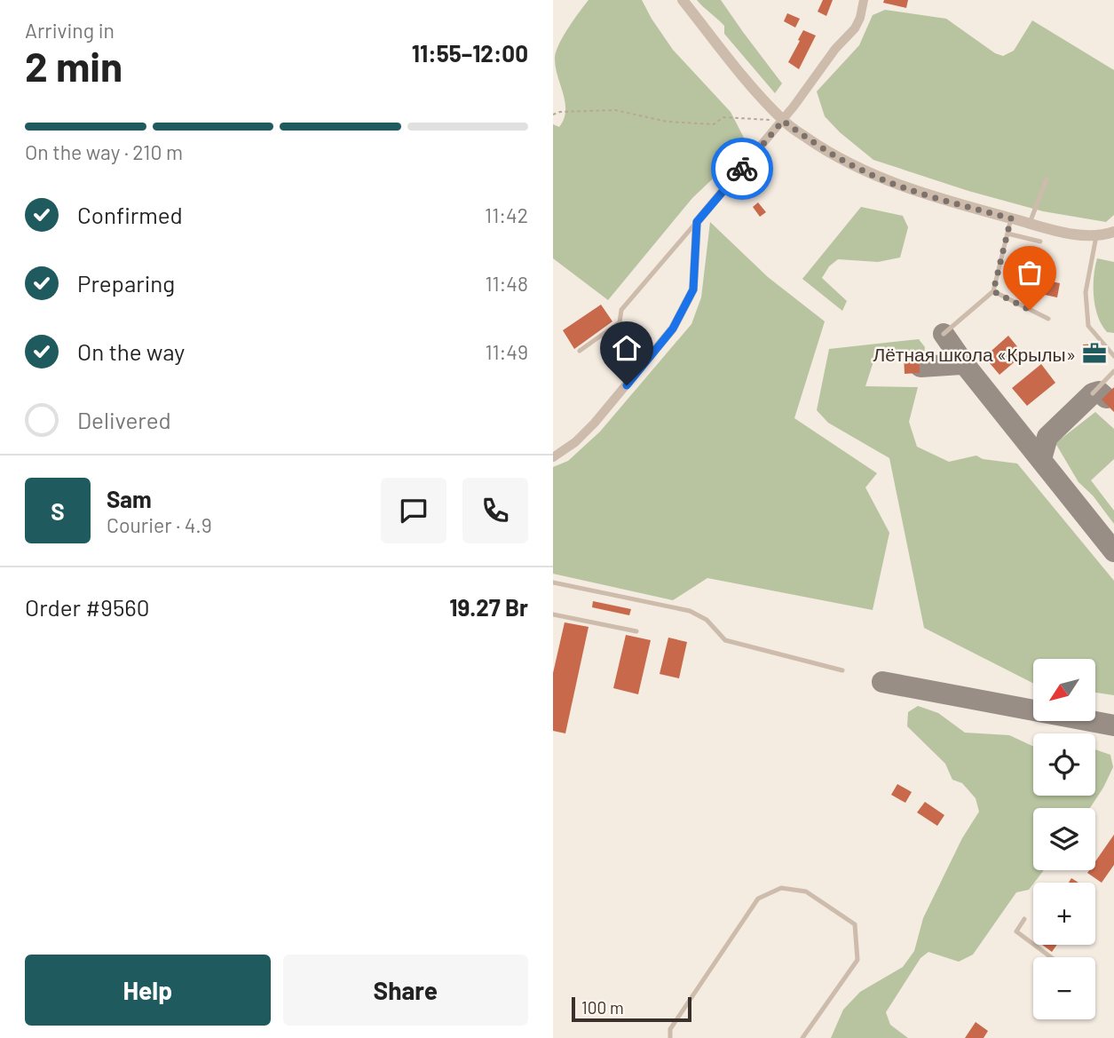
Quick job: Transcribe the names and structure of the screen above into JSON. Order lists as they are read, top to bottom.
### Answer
{
  "places": {
    "office": ["Лётная школа «Крылы»"]
  },
  "scale_bar": "100 m",
  "north": "bottom left",
  "page": {
    "heading": ["2 min", "Arriving in", "11:55–12:00"],
    "panel": [
      "Sam",
      "Courier · 4.9",
      "Order #9560",
      "19.27 Br"
    ],
    "bar": "On the way · 210 m",
    "list": [
      ["Confirmed", "11:42"],
      ["Preparing", "11:48"],
      ["On the way", "11:49"],
      "Delivered"
    ],
    "round": "S",
    "map_buttons": ["+", "−"],
    "buttons": ["Help", "Share"],
    "scale": "100 m"
  }
}
